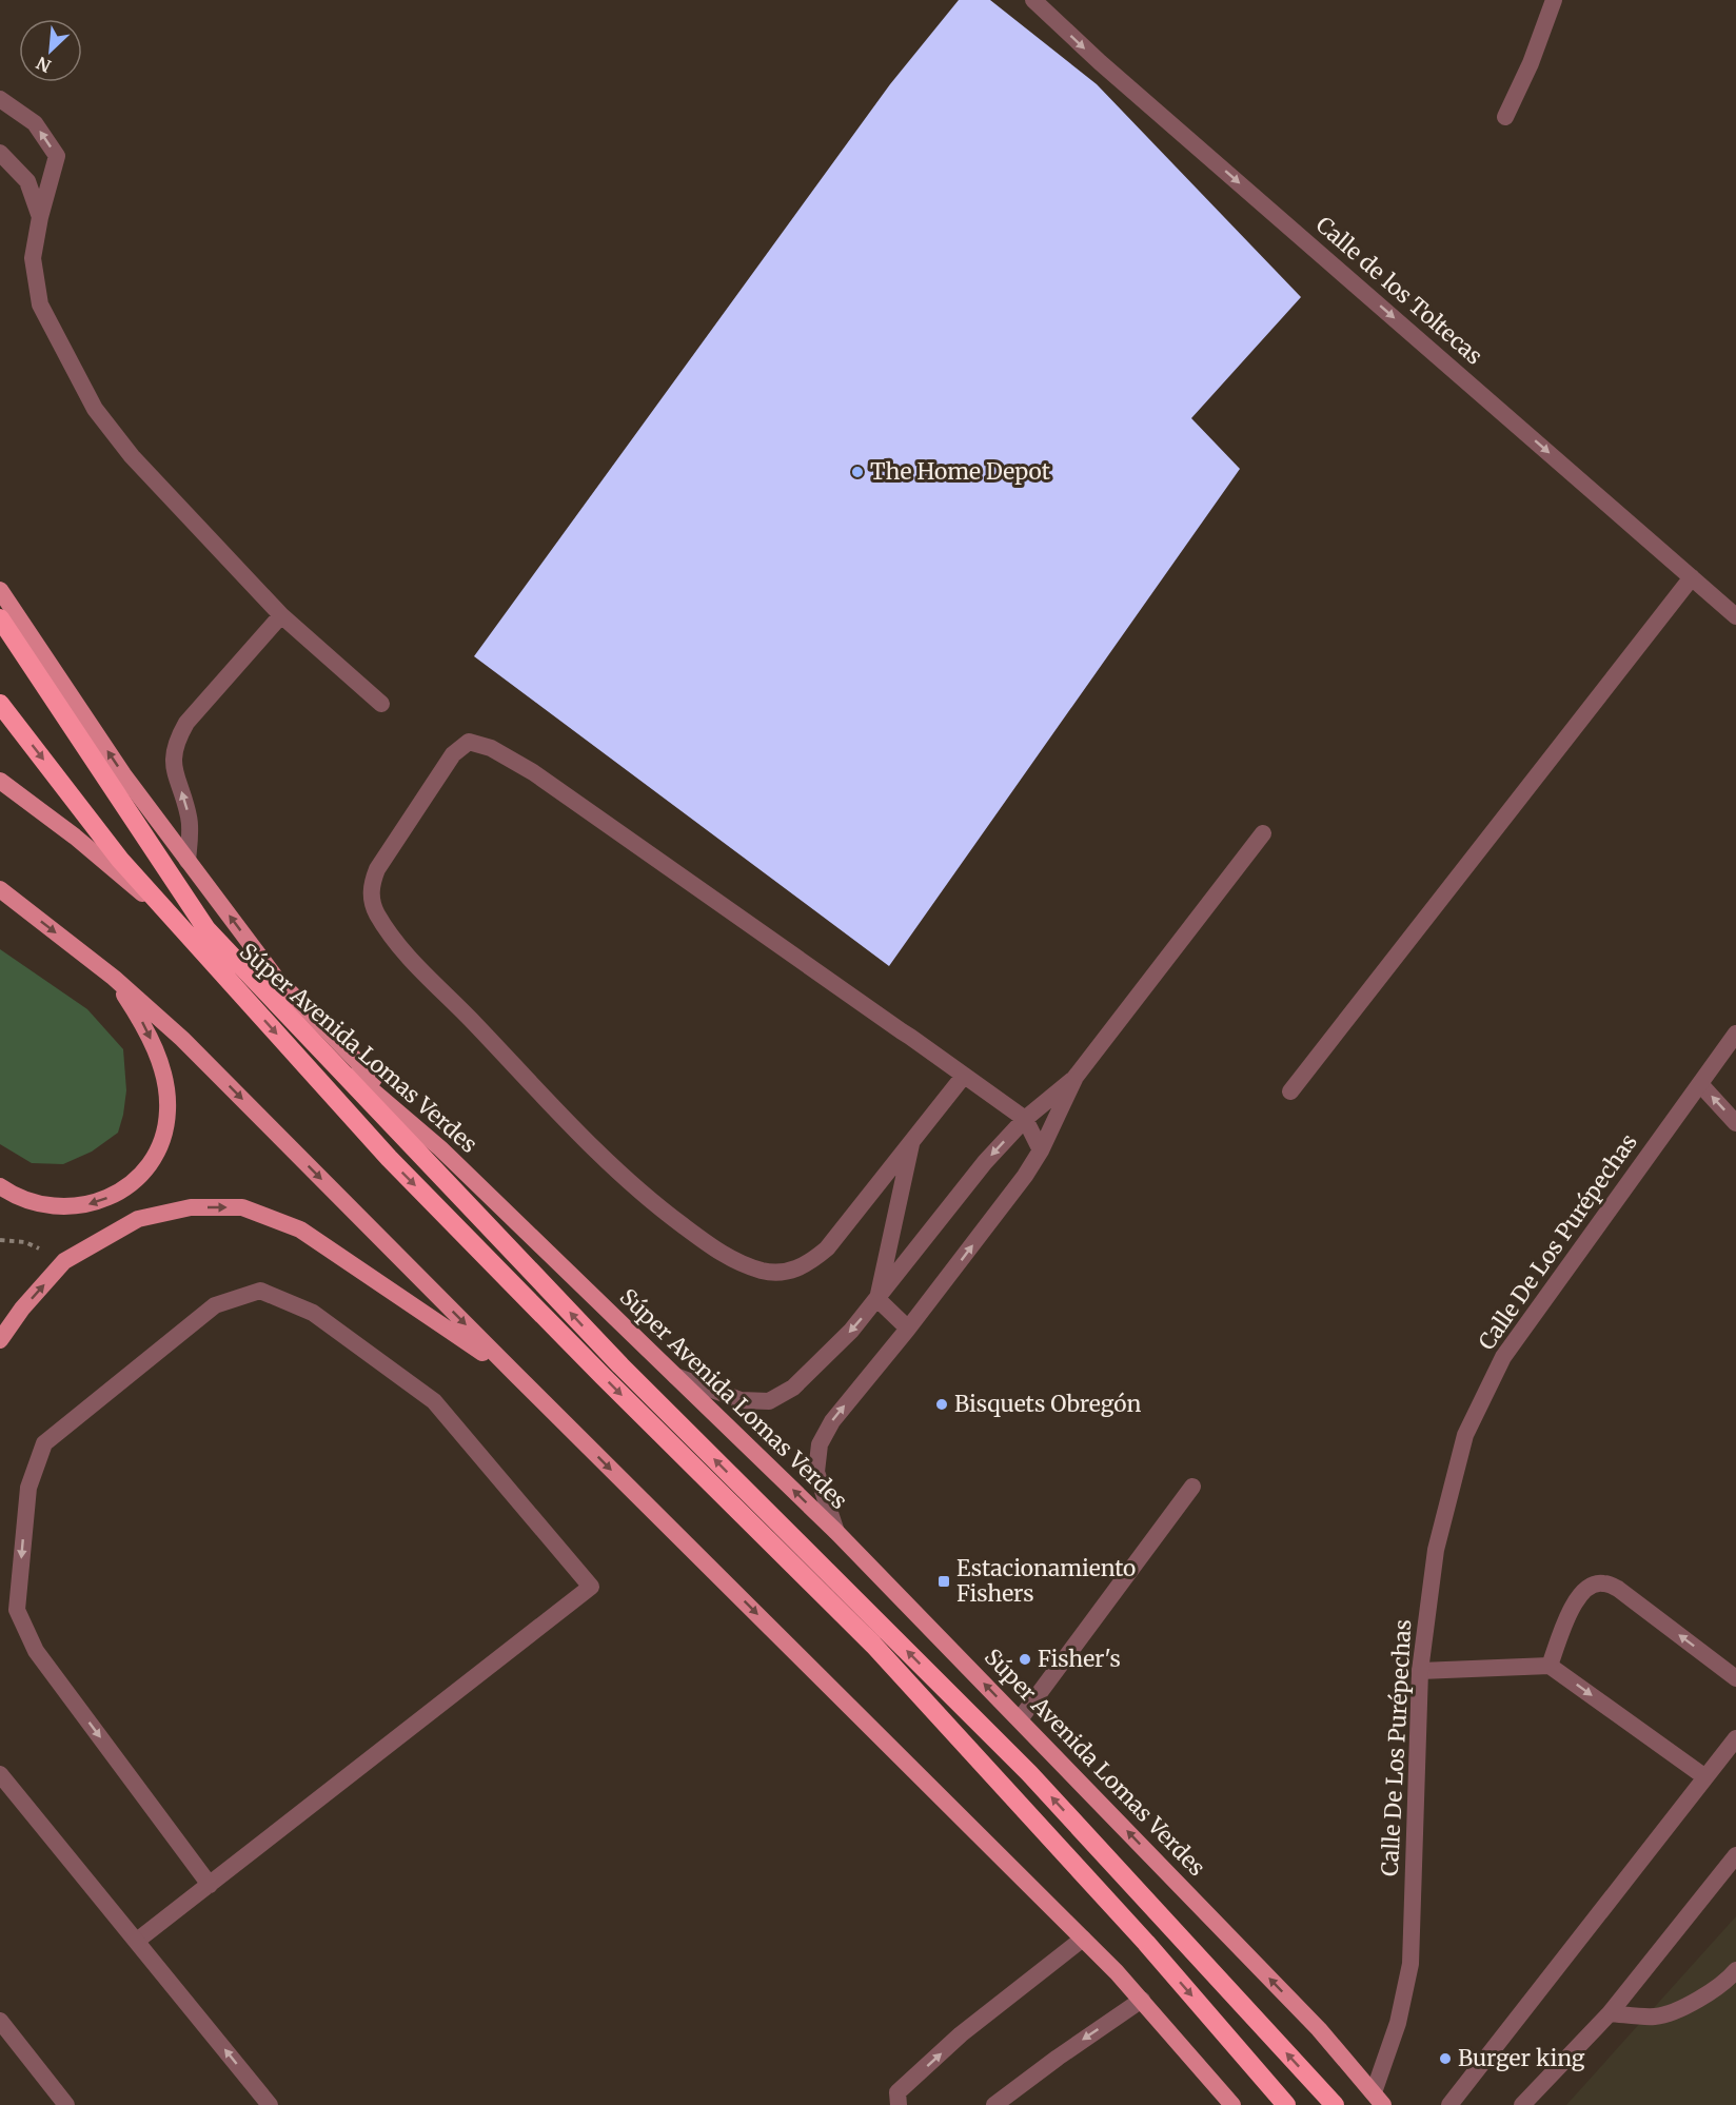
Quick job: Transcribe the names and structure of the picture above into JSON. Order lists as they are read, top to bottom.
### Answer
{
  "streets": {
    "main road": ["Súper Avenida Lomas Verdes"],
    "street": ["Calle de los Toltecas", "Calle De Los Purépechas"]
  },
  "crossings": [
    ["Súper Avenida Lomas Verdes", "Calle De Los Purépechas"]
  ],
  "one_way": ["Calle de los Toltecas"],
  "places": {
    "other": [
      "The Home Depot",
      "Bisquets Obregón",
      "Fisher's",
      "Burger king"
    ],
    "transit": ["Estacionamiento Fishers"]
  },
  "north": "bottom left"
}
